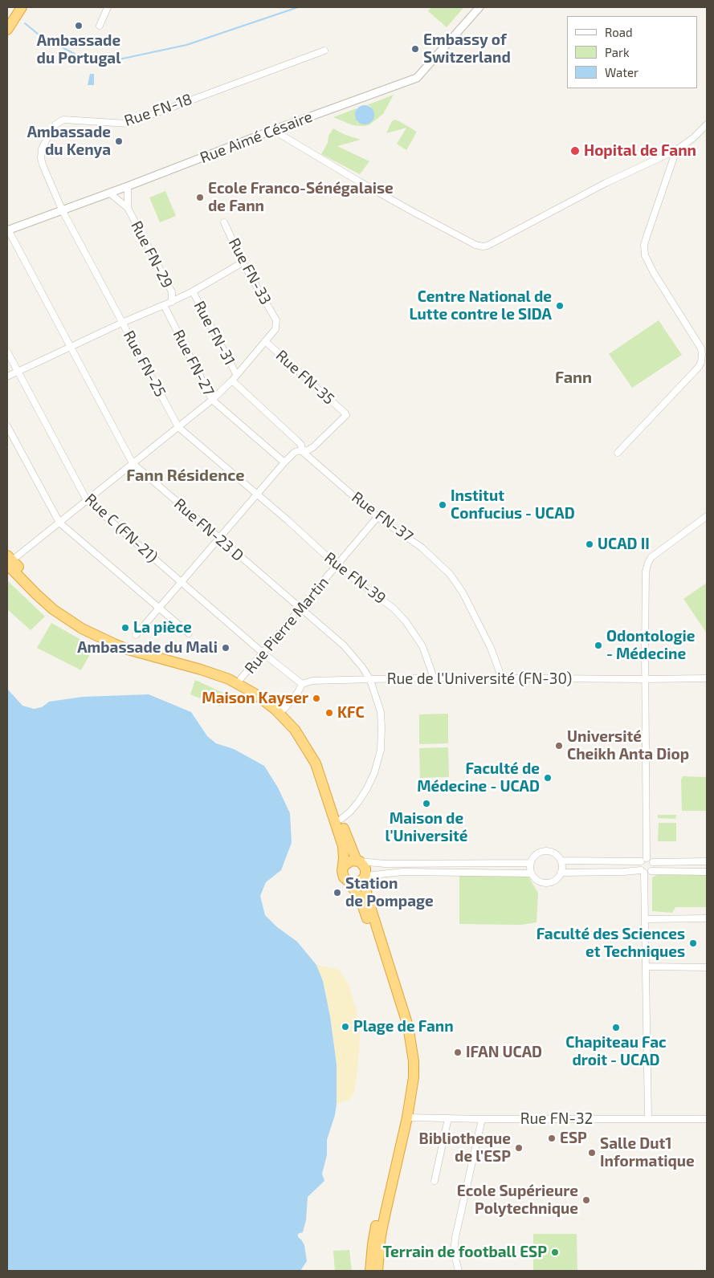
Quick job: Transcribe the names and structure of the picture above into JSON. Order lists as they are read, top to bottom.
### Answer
{
  "streets": {
    "street": [
      "Rue FN-18",
      "Rue Aimé Césaire",
      "Rue FN-29",
      "Rue FN-33",
      "Rue FN-31",
      "Rue FN-27",
      "Rue FN-25",
      "Rue FN-35",
      "Rue FN-37",
      "Rue C (FN-21)",
      "Rue FN-23 D",
      "Rue FN-39",
      "Rue Pierre Martin",
      "Rue de l'Université (FN-30)",
      "Rue FN-32"
    ]
  },
  "crossings": [
    ["Rue FN-18", "Rue Aimé Césaire"],
    ["Rue FN-18", "Rue FN-25"],
    ["Rue Aimé Césaire", "Rue FN-25"],
    ["Rue Aimé Césaire", "Rue FN-23 D"],
    ["Rue FN-33", "Rue FN-35"],
    ["Rue FN-25", "Rue FN-39"],
    ["Rue FN-35", "Rue FN-37"],
    ["Rue FN-37", "Rue Pierre Martin"],
    ["Rue FN-37", "Rue de l'Université (FN-30)"],
    ["Rue C (FN-21)", "Rue Pierre Martin"],
    ["Rue FN-23 D", "Rue Pierre Martin"],
    ["Rue FN-23 D", "Rue de l'Université (FN-30)"],
    ["Rue FN-39", "Rue Pierre Martin"],
    ["Rue FN-39", "Rue de l'Université (FN-30)"]
  ],
  "districts": ["Fann", "Fann Résidence"],
  "places": [
    "Ambassade du Portugal",
    "Embassy of Switzerland",
    "Ambassade du Kenya",
    "Hopital de Fann",
    "Ecole Franco-Sénégalaise de Fann",
    "Centre National de Lutte contre le SIDA",
    "Institut Confucius - UCAD",
    "UCAD II",
    "La pièce",
    "Odontologie - Médecine",
    "Ambassade du Mali",
    "Maison Kayser",
    "KFC",
    "Université Cheikh Anta Diop",
    "Faculté de Médecine - UCAD",
    "Maison de l'Université",
    "Station de Pompage",
    "Faculté des Sciences et Techniques",
    "Plage de Fann",
    "Chapiteau Fac droit - UCAD",
    "IFAN UCAD",
    "ESP",
    "Bibliotheque de l'ESP",
    "Salle Dut1 Informatique",
    "Ecole Supérieure Polytechnique",
    "Terrain de football ESP"
  ],
  "legend": ["Road", "Park", "Water"]
}
